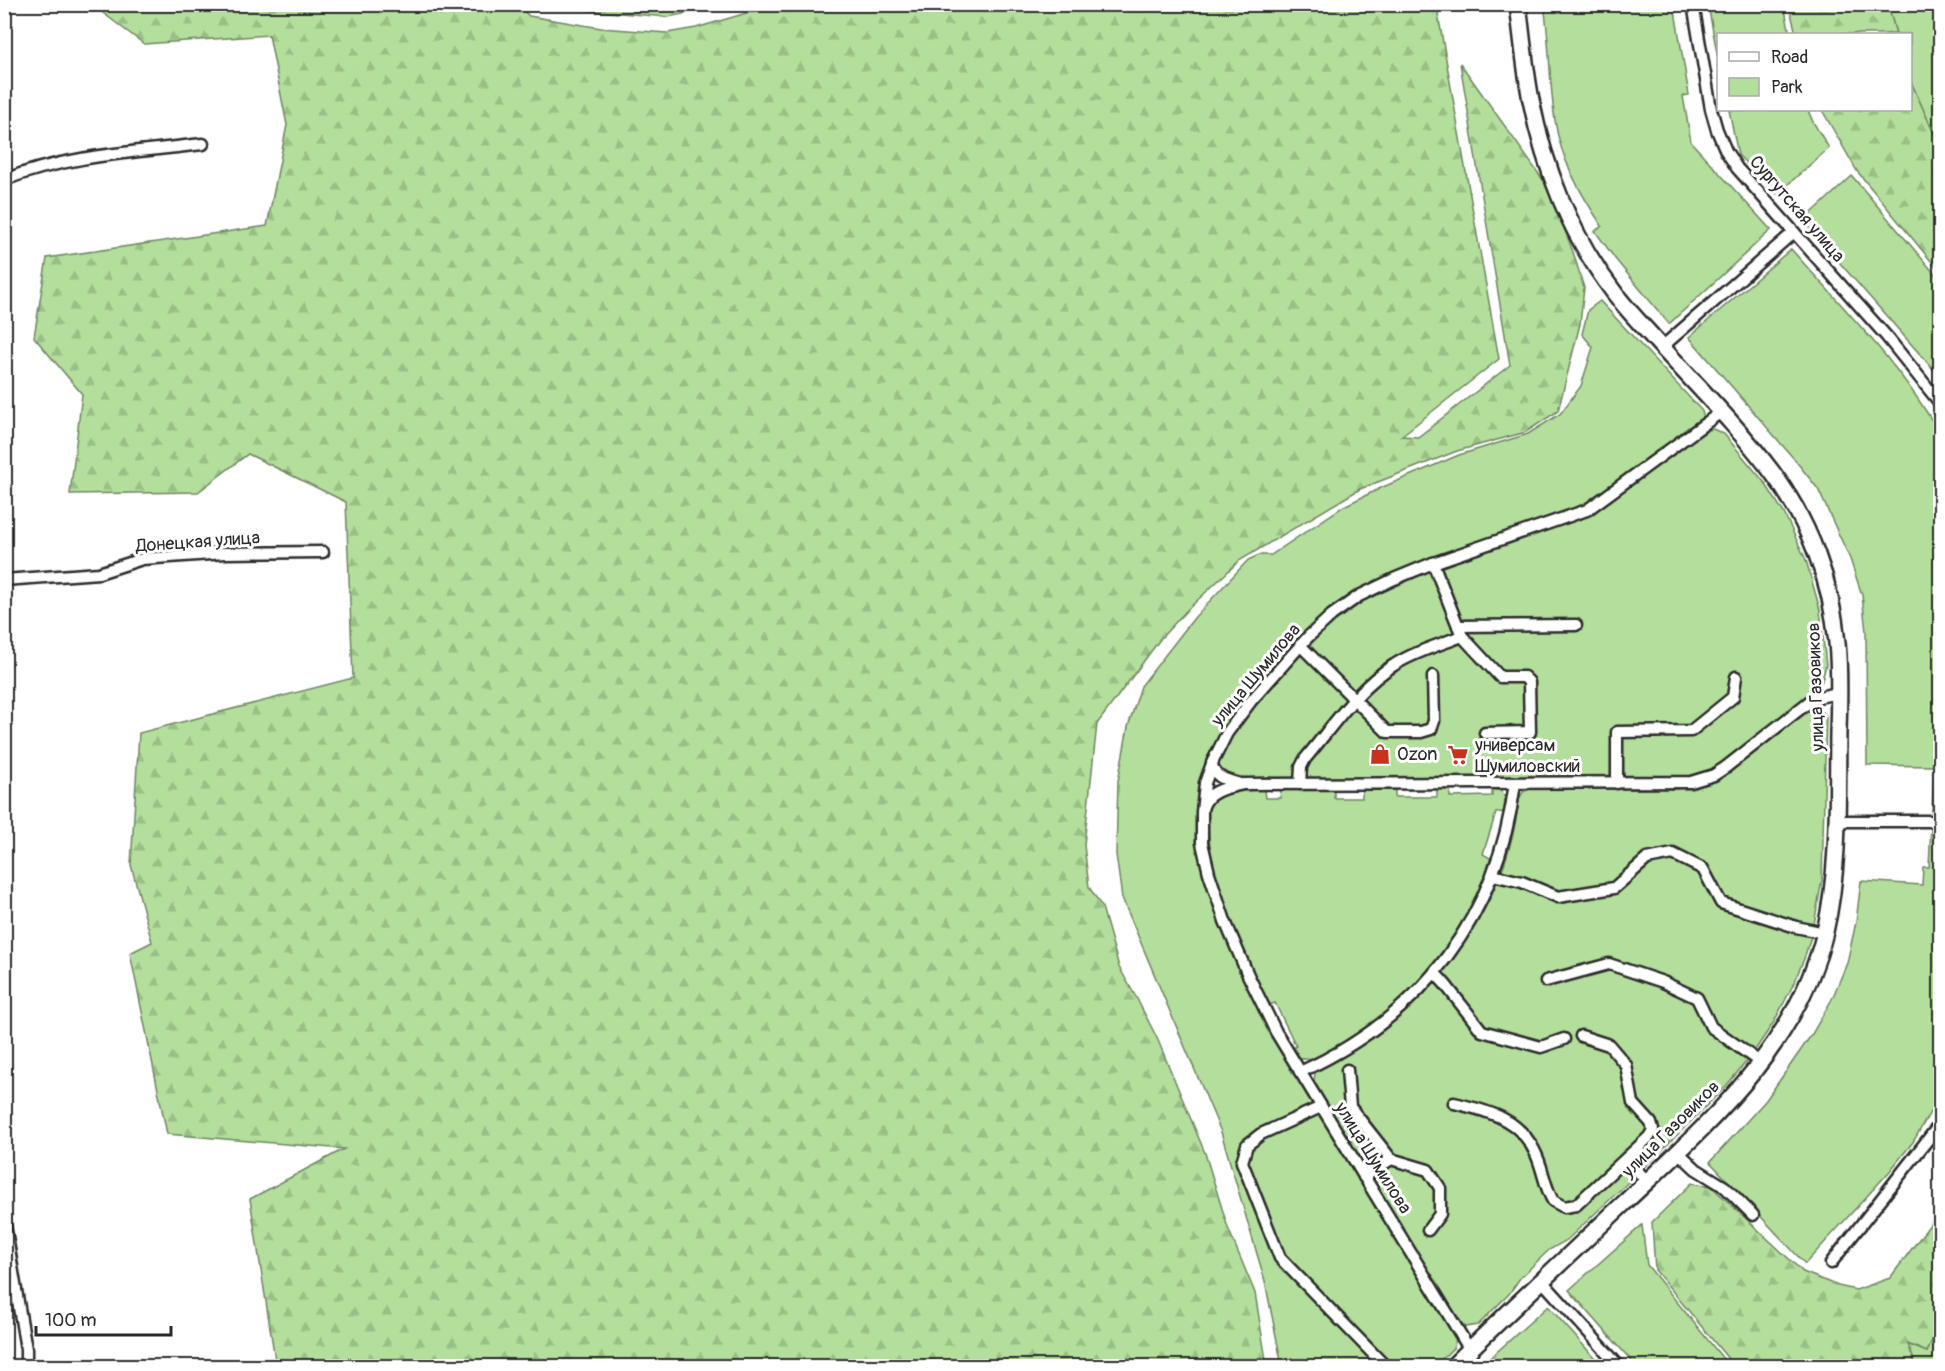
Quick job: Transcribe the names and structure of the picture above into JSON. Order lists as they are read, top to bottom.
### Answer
{
  "streets": {
    "street": [
      "Сургутская улица",
      "Донецкая улица",
      "улица Шумилова",
      "улица Газовиков"
    ]
  },
  "crossings": [
    ["улица Шумилова", "улица Газовиков"]
  ],
  "places": {
    "shop": ["Ozon"],
    "supermarket": ["универсам Шумиловский"]
  },
  "legend": ["Road", "Park"],
  "scale_bar": "100 m"
}
